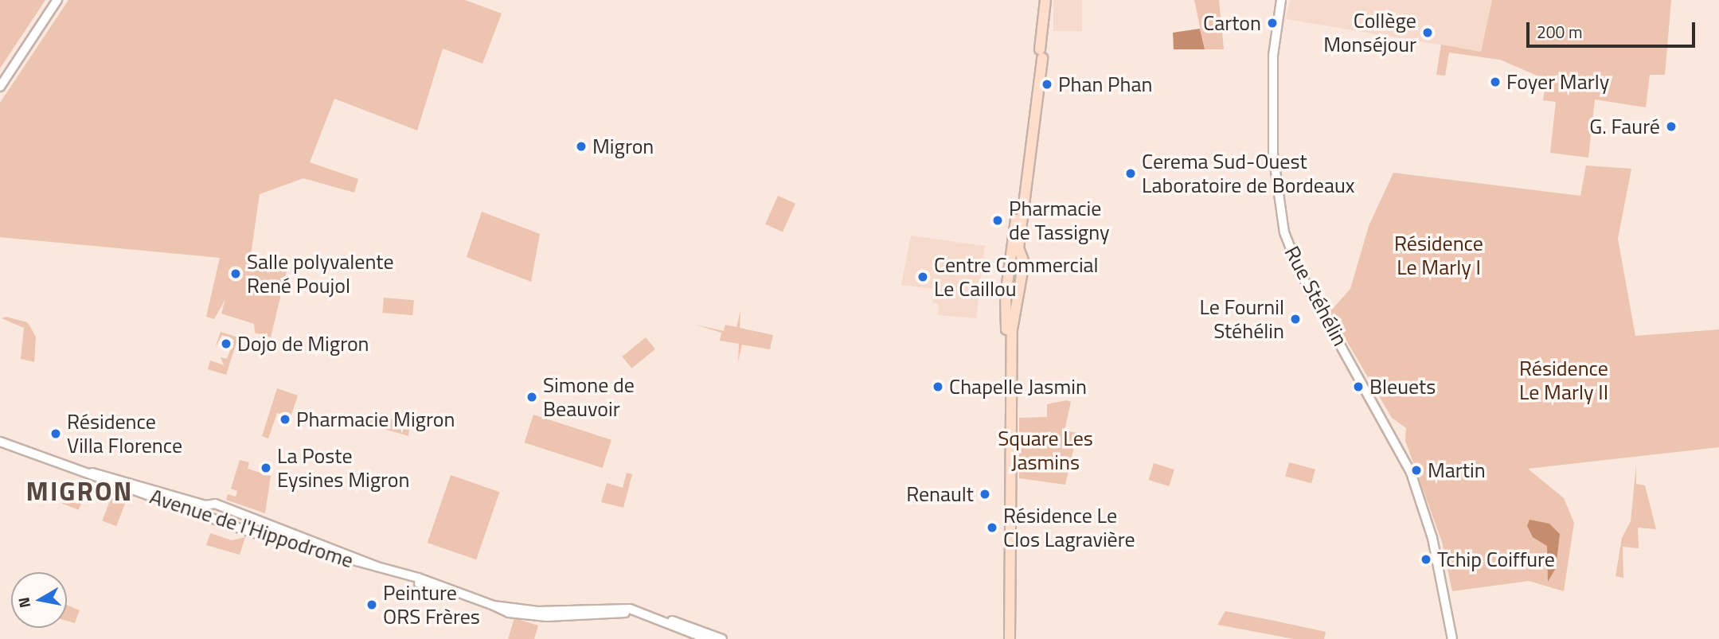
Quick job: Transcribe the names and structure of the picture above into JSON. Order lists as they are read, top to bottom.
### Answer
{
  "streets": {
    "street": ["Rue Stéhélin", "Avenue de l'Hippodrome"]
  },
  "districts": ["MIGRON"],
  "parks": ["Résidence Le Marly I", "Résidence Le Marly II", "Square Les Jasmins"],
  "places": [
    "Carton",
    "Collège Monséjour",
    "Foyer Marly",
    "Phan Phan",
    "G. Fauré",
    "Migron",
    "Cerema Sud-Ouest Laboratoire de Bordeaux",
    "Pharmacie de Tassigny",
    "Salle polyvalente René Poujol",
    "Centre Commercial Le Caillou",
    "Le Fournil Stéhélin",
    "Dojo de Migron",
    "Chapelle Jasmin",
    "Bleuets",
    "Simone de Beauvoir",
    "Pharmacie Migron",
    "Résidence Villa Florence",
    "La Poste Eysines Migron",
    "Martin",
    "Renault",
    "Résidence Le Clos Lagravière",
    "Tchip Coiffure",
    "Peinture ORS Frères"
  ],
  "scale_bar": "200 m",
  "north": "left"
}
